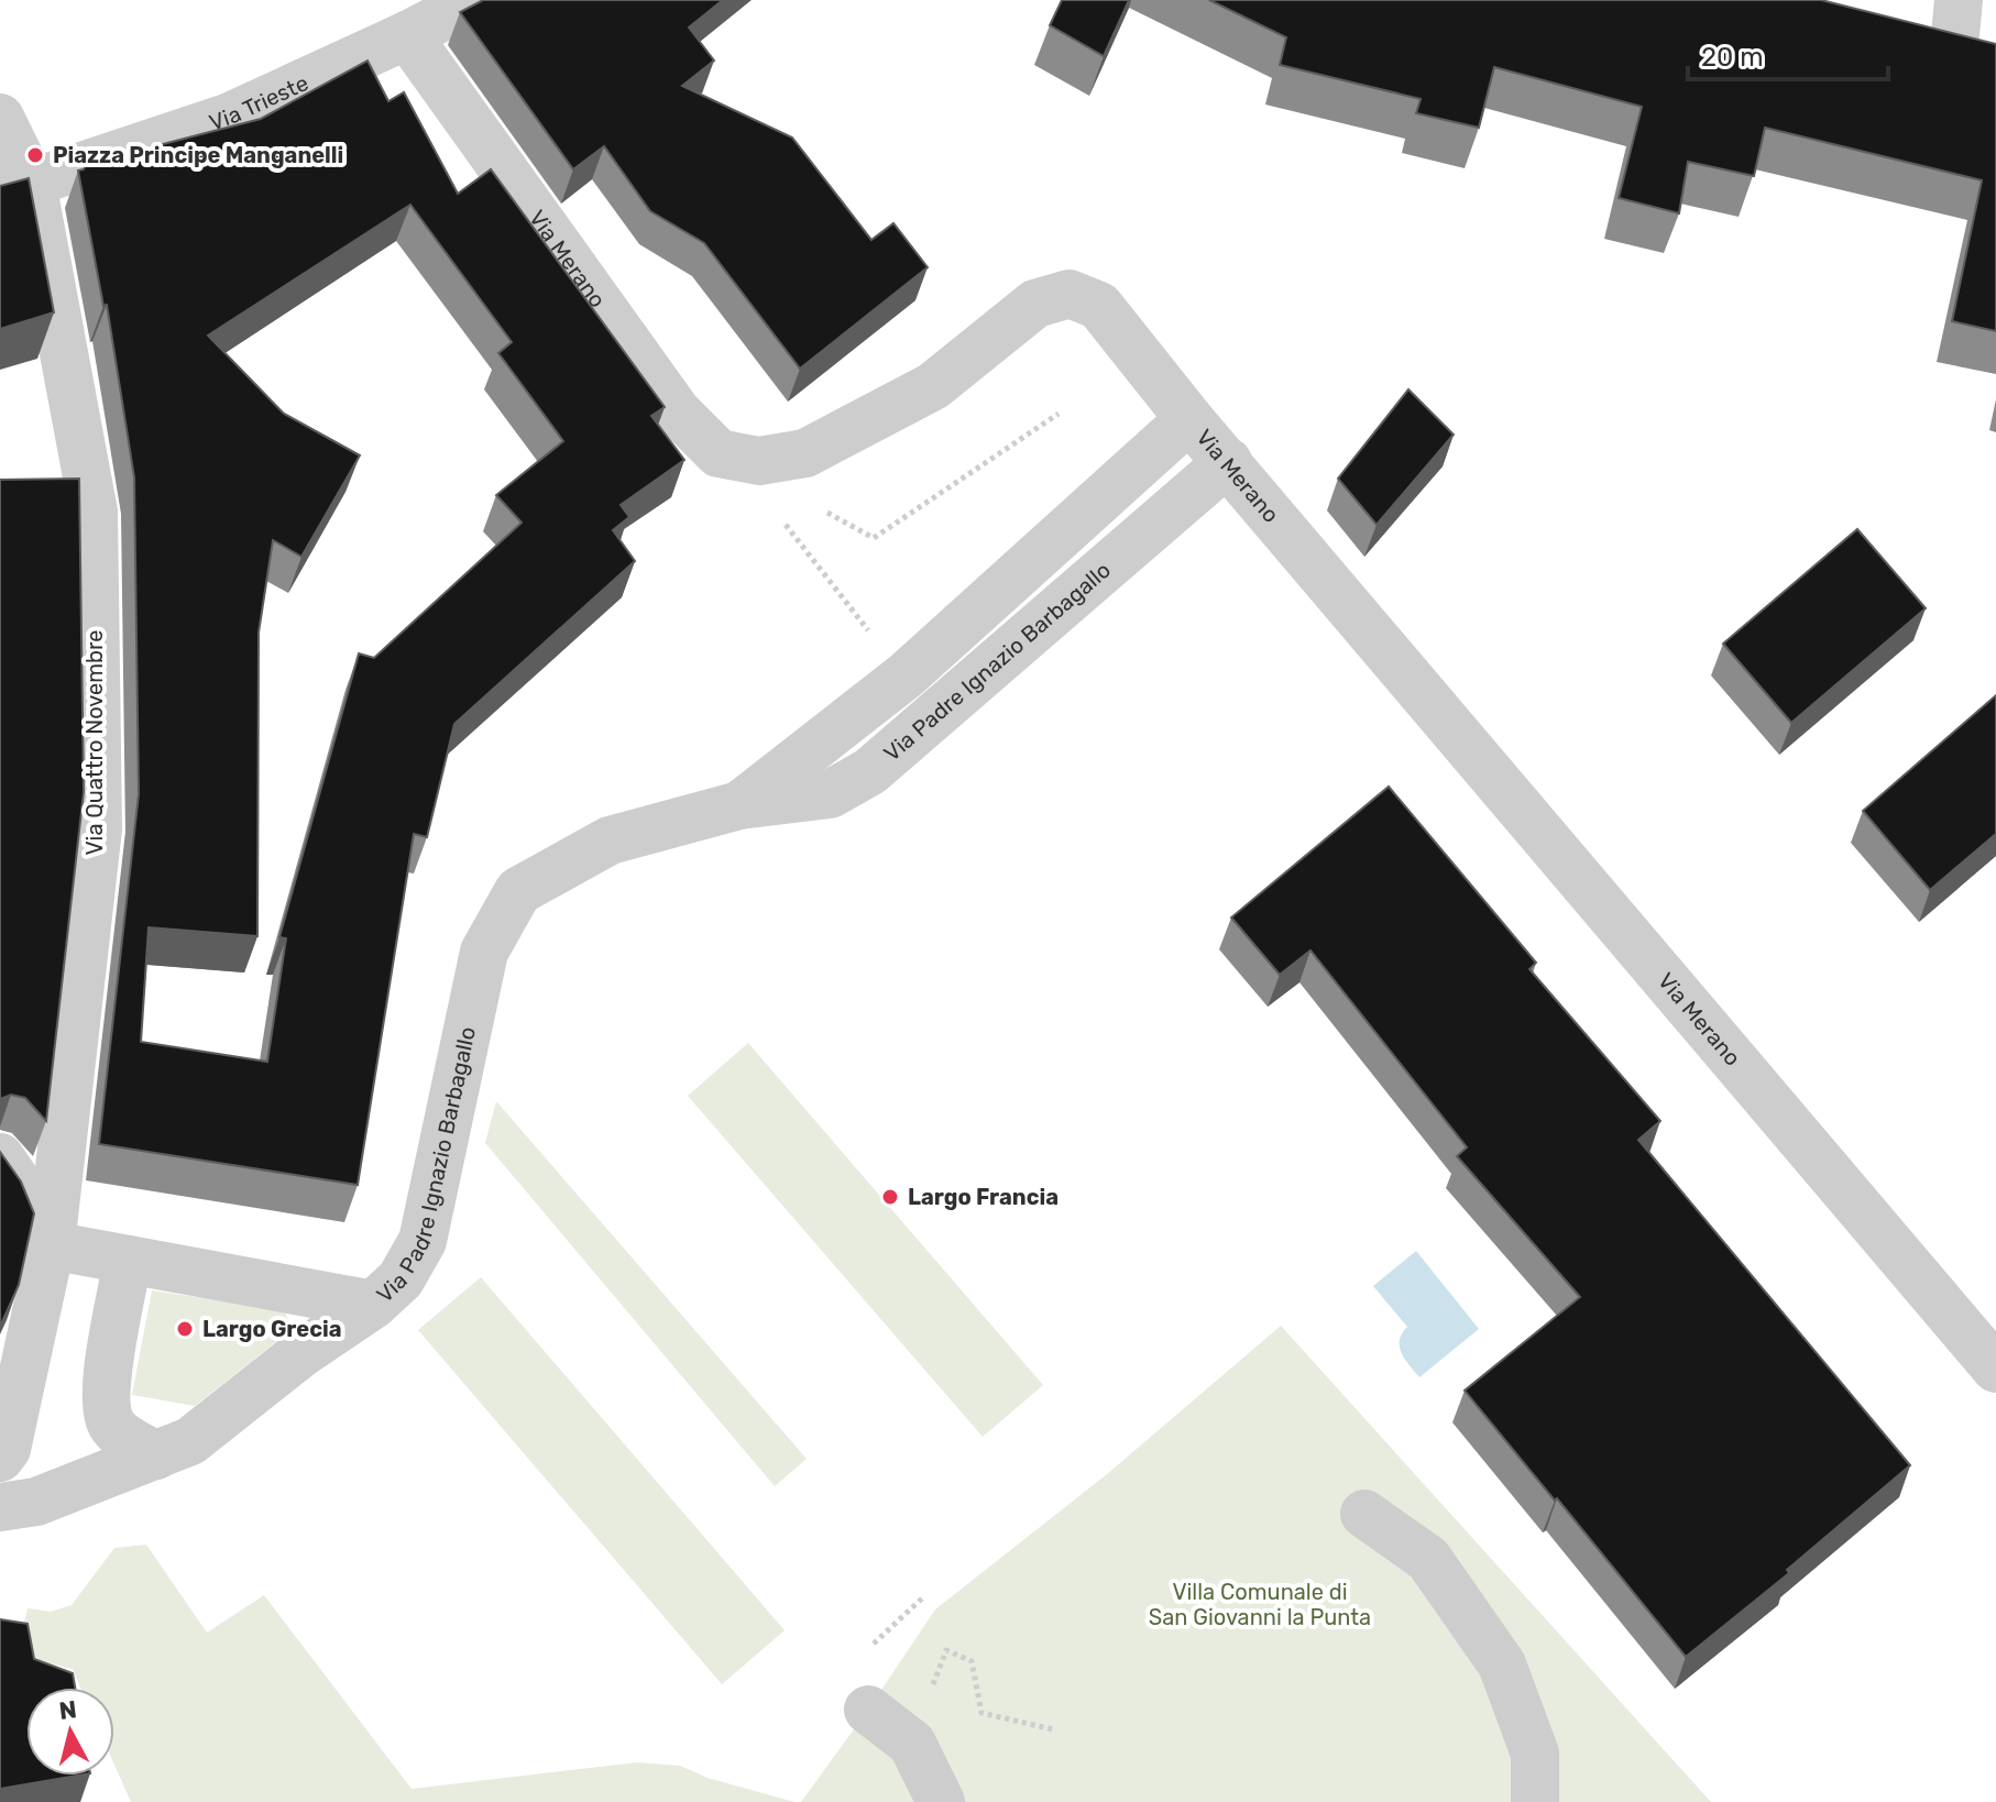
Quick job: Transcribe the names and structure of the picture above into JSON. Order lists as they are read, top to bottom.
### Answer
{
  "streets": {
    "street": [
      "Via Trieste",
      "Via Merano",
      "Via Padre Ignazio Barbagallo",
      "Via Quattro Novembre"
    ]
  },
  "crossings": [
    ["Via Trieste", "Via Merano"],
    ["Via Trieste", "Via Quattro Novembre"],
    ["Via Merano", "Via Padre Ignazio Barbagallo"]
  ],
  "parks": ["Villa Comunale di San Giovanni la Punta"],
  "places": ["Piazza Principe Manganelli", "Largo Francia", "Largo Grecia"],
  "scale_bar": "20 m",
  "north": "top"
}
